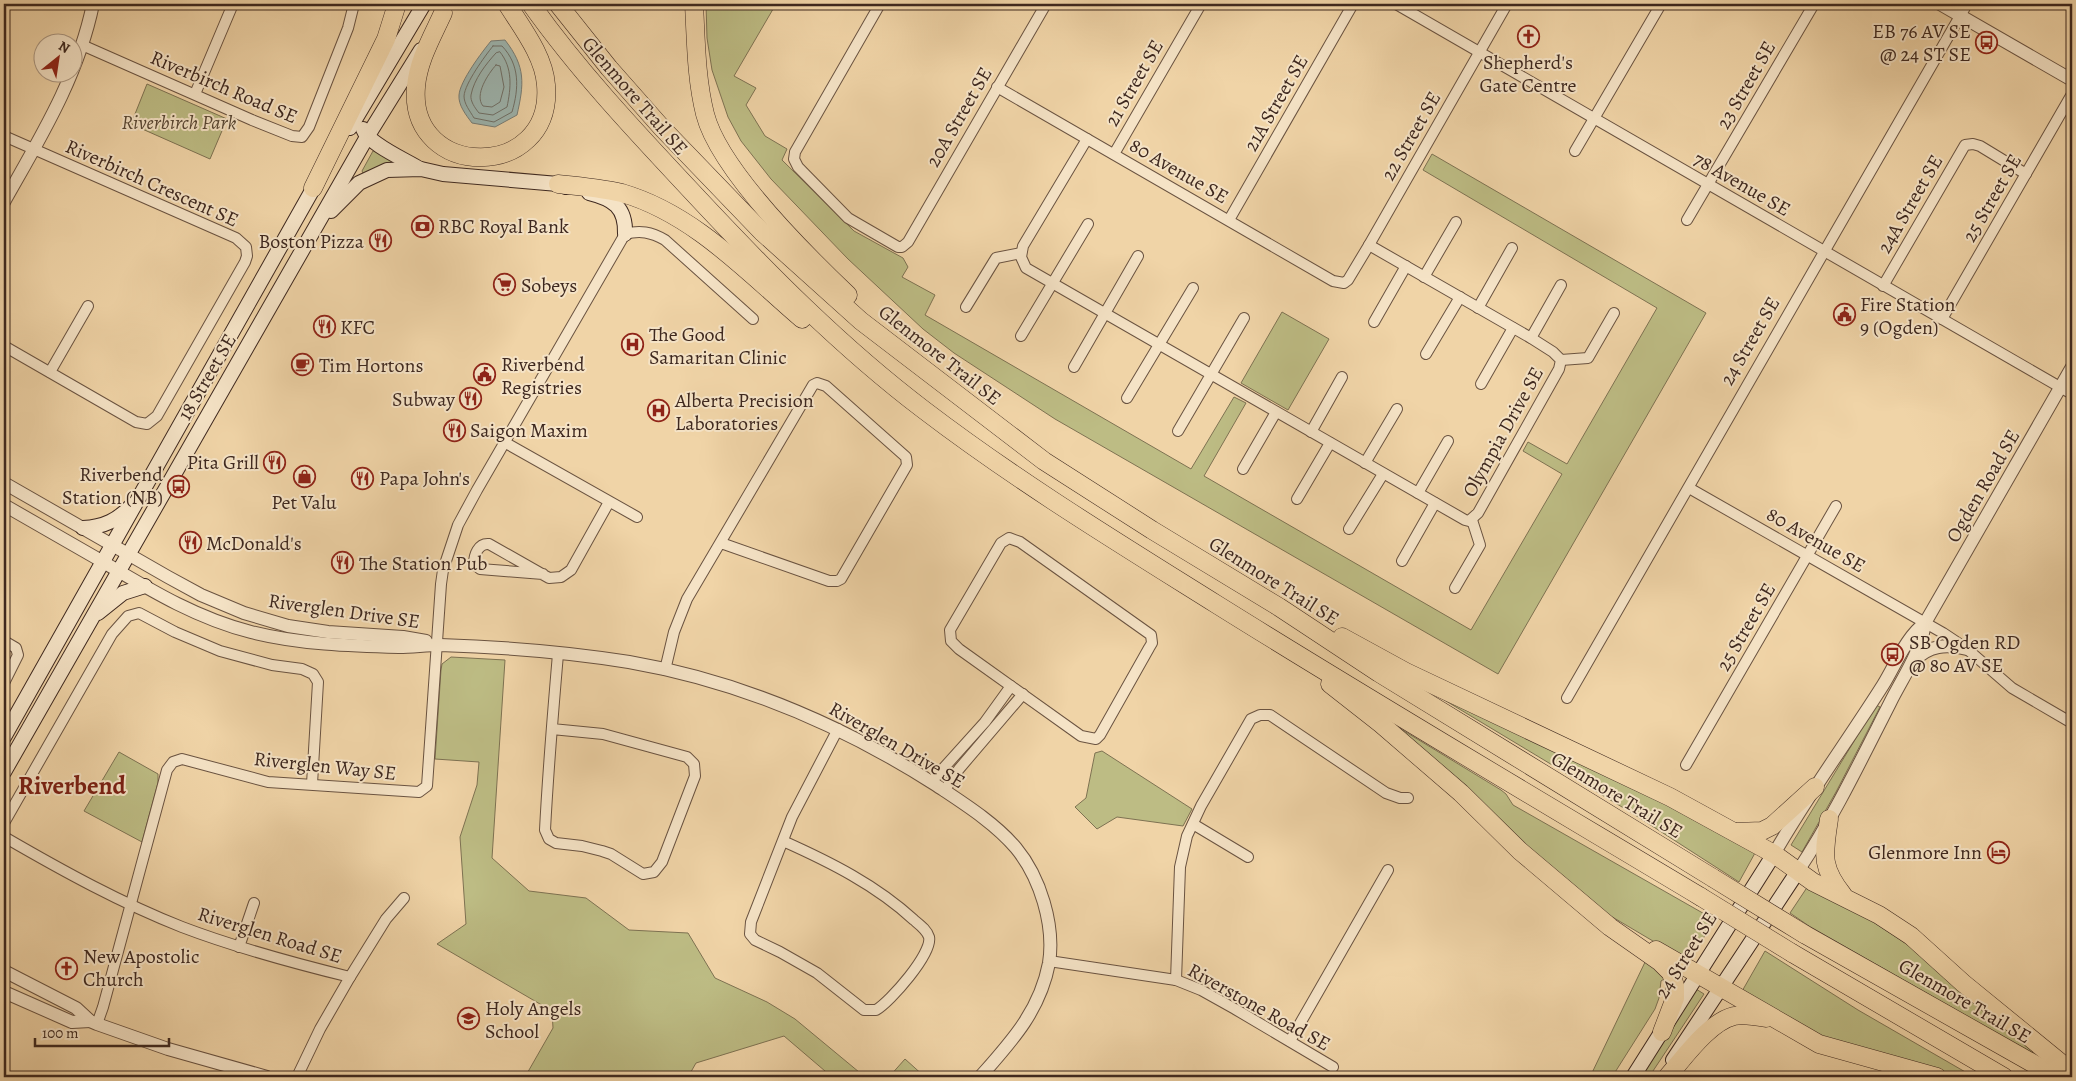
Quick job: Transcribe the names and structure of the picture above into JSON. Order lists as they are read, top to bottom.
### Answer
{
  "streets": {
    "highway": ["Glenmore Trail SE"],
    "main road": ["24 Street SE", "18 Street SE"],
    "street": [
      "21 Street SE",
      "23 Street SE",
      "Riverbirch Road SE",
      "21A Street SE",
      "20A Street SE",
      "22 Street SE",
      "80 Avenue SE",
      "Riverbirch Crescent SE",
      "78 Avenue SE",
      "25 Street SE",
      "24A Street SE",
      "Olympia Drive SE",
      "Ogden Road SE",
      "Riverglen Drive SE",
      "Riverglen Way SE",
      "Riverglen Road SE",
      "Riverstone Road SE"
    ]
  },
  "crossings": [
    ["21 Street SE", "80 Avenue SE"],
    ["23 Street SE", "78 Avenue SE"],
    ["21A Street SE", "80 Avenue SE"],
    ["20A Street SE", "80 Avenue SE"],
    ["22 Street SE", "80 Avenue SE"],
    ["22 Street SE", "78 Avenue SE"],
    ["22 Street SE", "Olympia Drive SE"],
    ["80 Avenue SE", "25 Street SE"],
    ["80 Avenue SE", "24 Street SE"],
    ["80 Avenue SE", "Ogden Road SE"],
    ["78 Avenue SE", "25 Street SE"],
    ["78 Avenue SE", "24A Street SE"],
    ["78 Avenue SE", "24 Street SE"],
    ["78 Avenue SE", "Ogden Road SE"],
    ["25 Street SE", "24A Street SE"],
    ["24 Street SE", "Ogden Road SE"],
    ["18 Street SE", "Riverglen Drive SE"],
    ["Riverglen Drive SE", "Riverglen Way SE"],
    ["Riverglen Drive SE", "Riverstone Road SE"],
    ["Riverglen Way SE", "Riverglen Road SE"]
  ],
  "districts": ["Riverbend"],
  "parks": ["Riverbirch Park"],
  "places": {
    "church": ["Shepherd's Gate Centre", "New Apostolic Church"],
    "bus stop": ["EB 76 AV SE @ 24 ST SE", "Riverbend Station (NB)", "SB Ogden RD @ 80 AV SE"],
    "bank": ["RBC Royal Bank"],
    "restaurant": [
      "Boston Pizza",
      "KFC",
      "Subway",
      "Saigon Maxim",
      "Pita Grill",
      "Papa John's",
      "McDonald's",
      "The Station Pub"
    ],
    "supermarket": ["Sobeys"],
    "public building": ["Fire Station 9 (Ogden)", "Riverbend Registries"],
    "hospital": ["The Good Samaritan Clinic", "Alberta Precision Laboratories"],
    "cafe": ["Tim Hortons"],
    "shop": ["Pet Valu"],
    "hotel": ["Glenmore Inn"],
    "school or university": ["Holy Angels School"]
  },
  "scale_bar": "100 m",
  "north": "top right"
}
